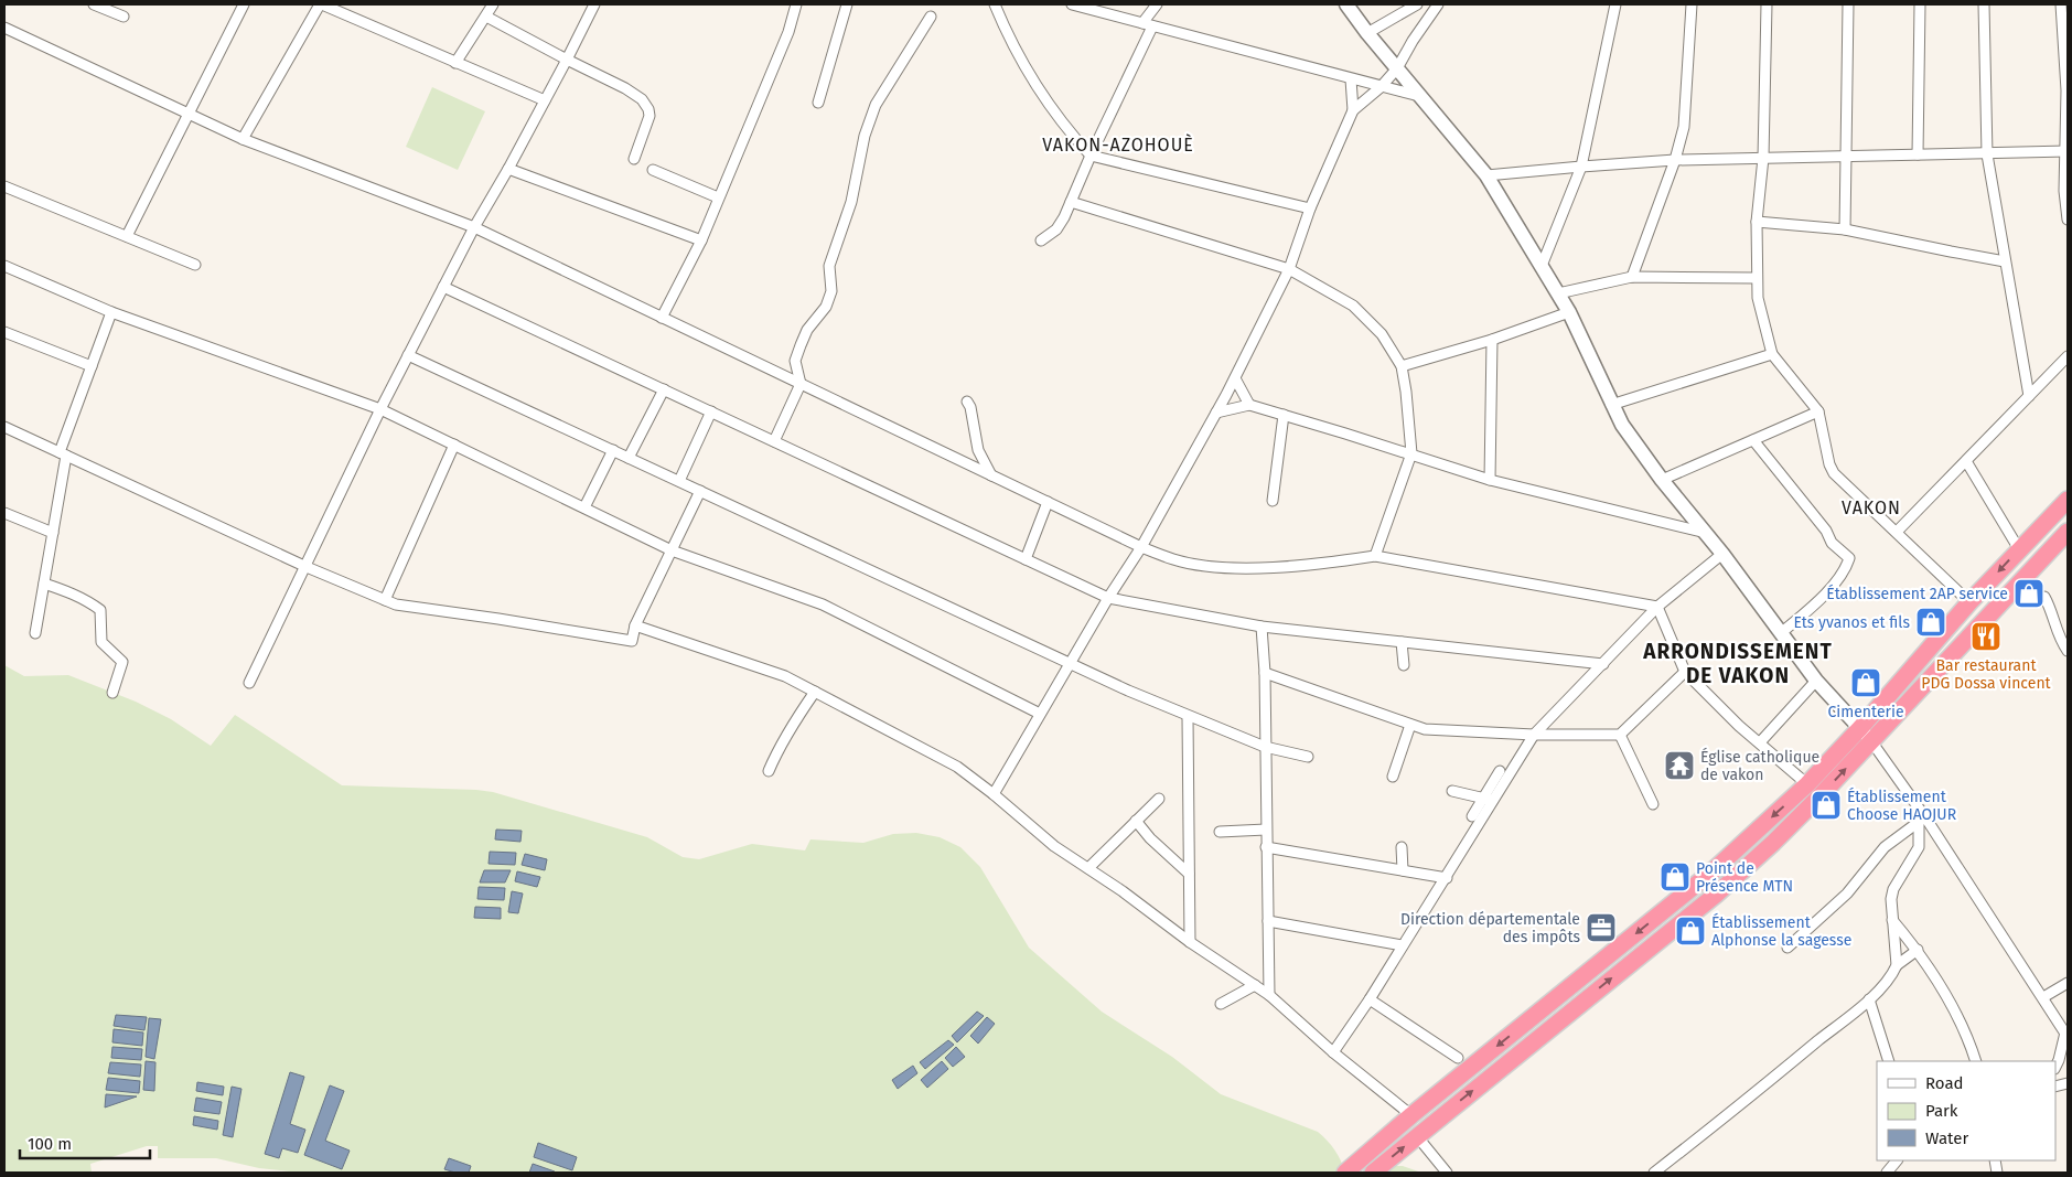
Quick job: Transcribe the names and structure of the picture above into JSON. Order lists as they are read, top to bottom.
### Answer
{
  "districts": ["VAKON-AZOHOUÈ", "VAKON", "ARRONDISSEMENT DE VAKON"],
  "places": {
    "shop": [
      "Établissement 2AP service",
      "Ets yvanos et fils",
      "Cimenterie",
      "Établissement Choose HAOJUR",
      "Point de Présence MTN",
      "Établissement Alphonse la sagesse"
    ],
    "restaurant": ["Bar restaurant PDG Dossa vincent"],
    "temple": ["Église catholique de vakon"],
    "office": ["Direction départementale des impôts"]
  },
  "legend": ["Road", "Park", "Water"],
  "scale_bar": "100 m"
}
